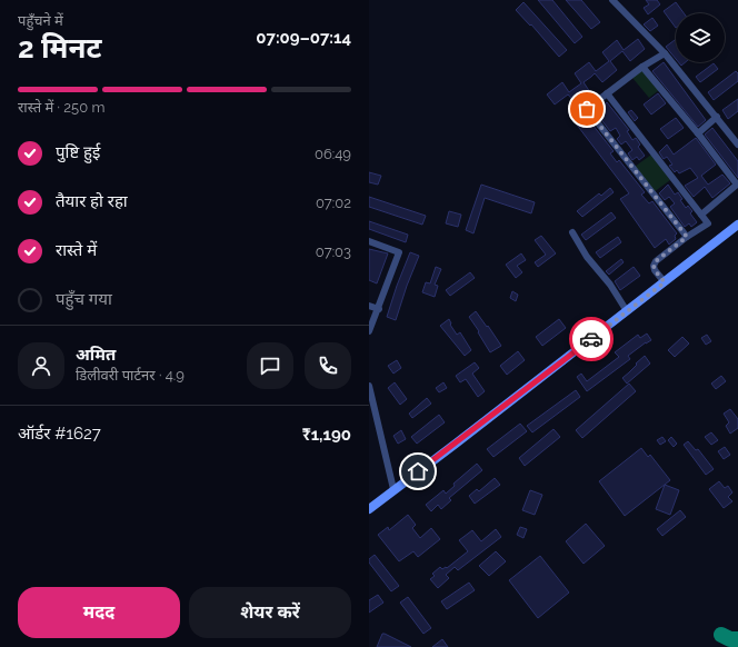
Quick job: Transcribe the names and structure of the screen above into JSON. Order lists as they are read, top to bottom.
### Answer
{
  "page": {
    "heading": ["2 मिनट", "पहुँचने में", "07:09–07:14"],
    "panel": [
      "अमित",
      "डिलीवरी पार्टनर · 4.9",
      "ऑर्डर #1627",
      "₹1,190"
    ],
    "bar": "रास्ते में · 250 m",
    "list": [
      ["पुष्टि हुई", "06:49"],
      ["तैयार हो रहा", "07:02"],
      ["रास्ते में", "07:03"],
      "पहुँच गया"
    ],
    "buttons": ["मदद", "शेयर करें"]
  }
}
